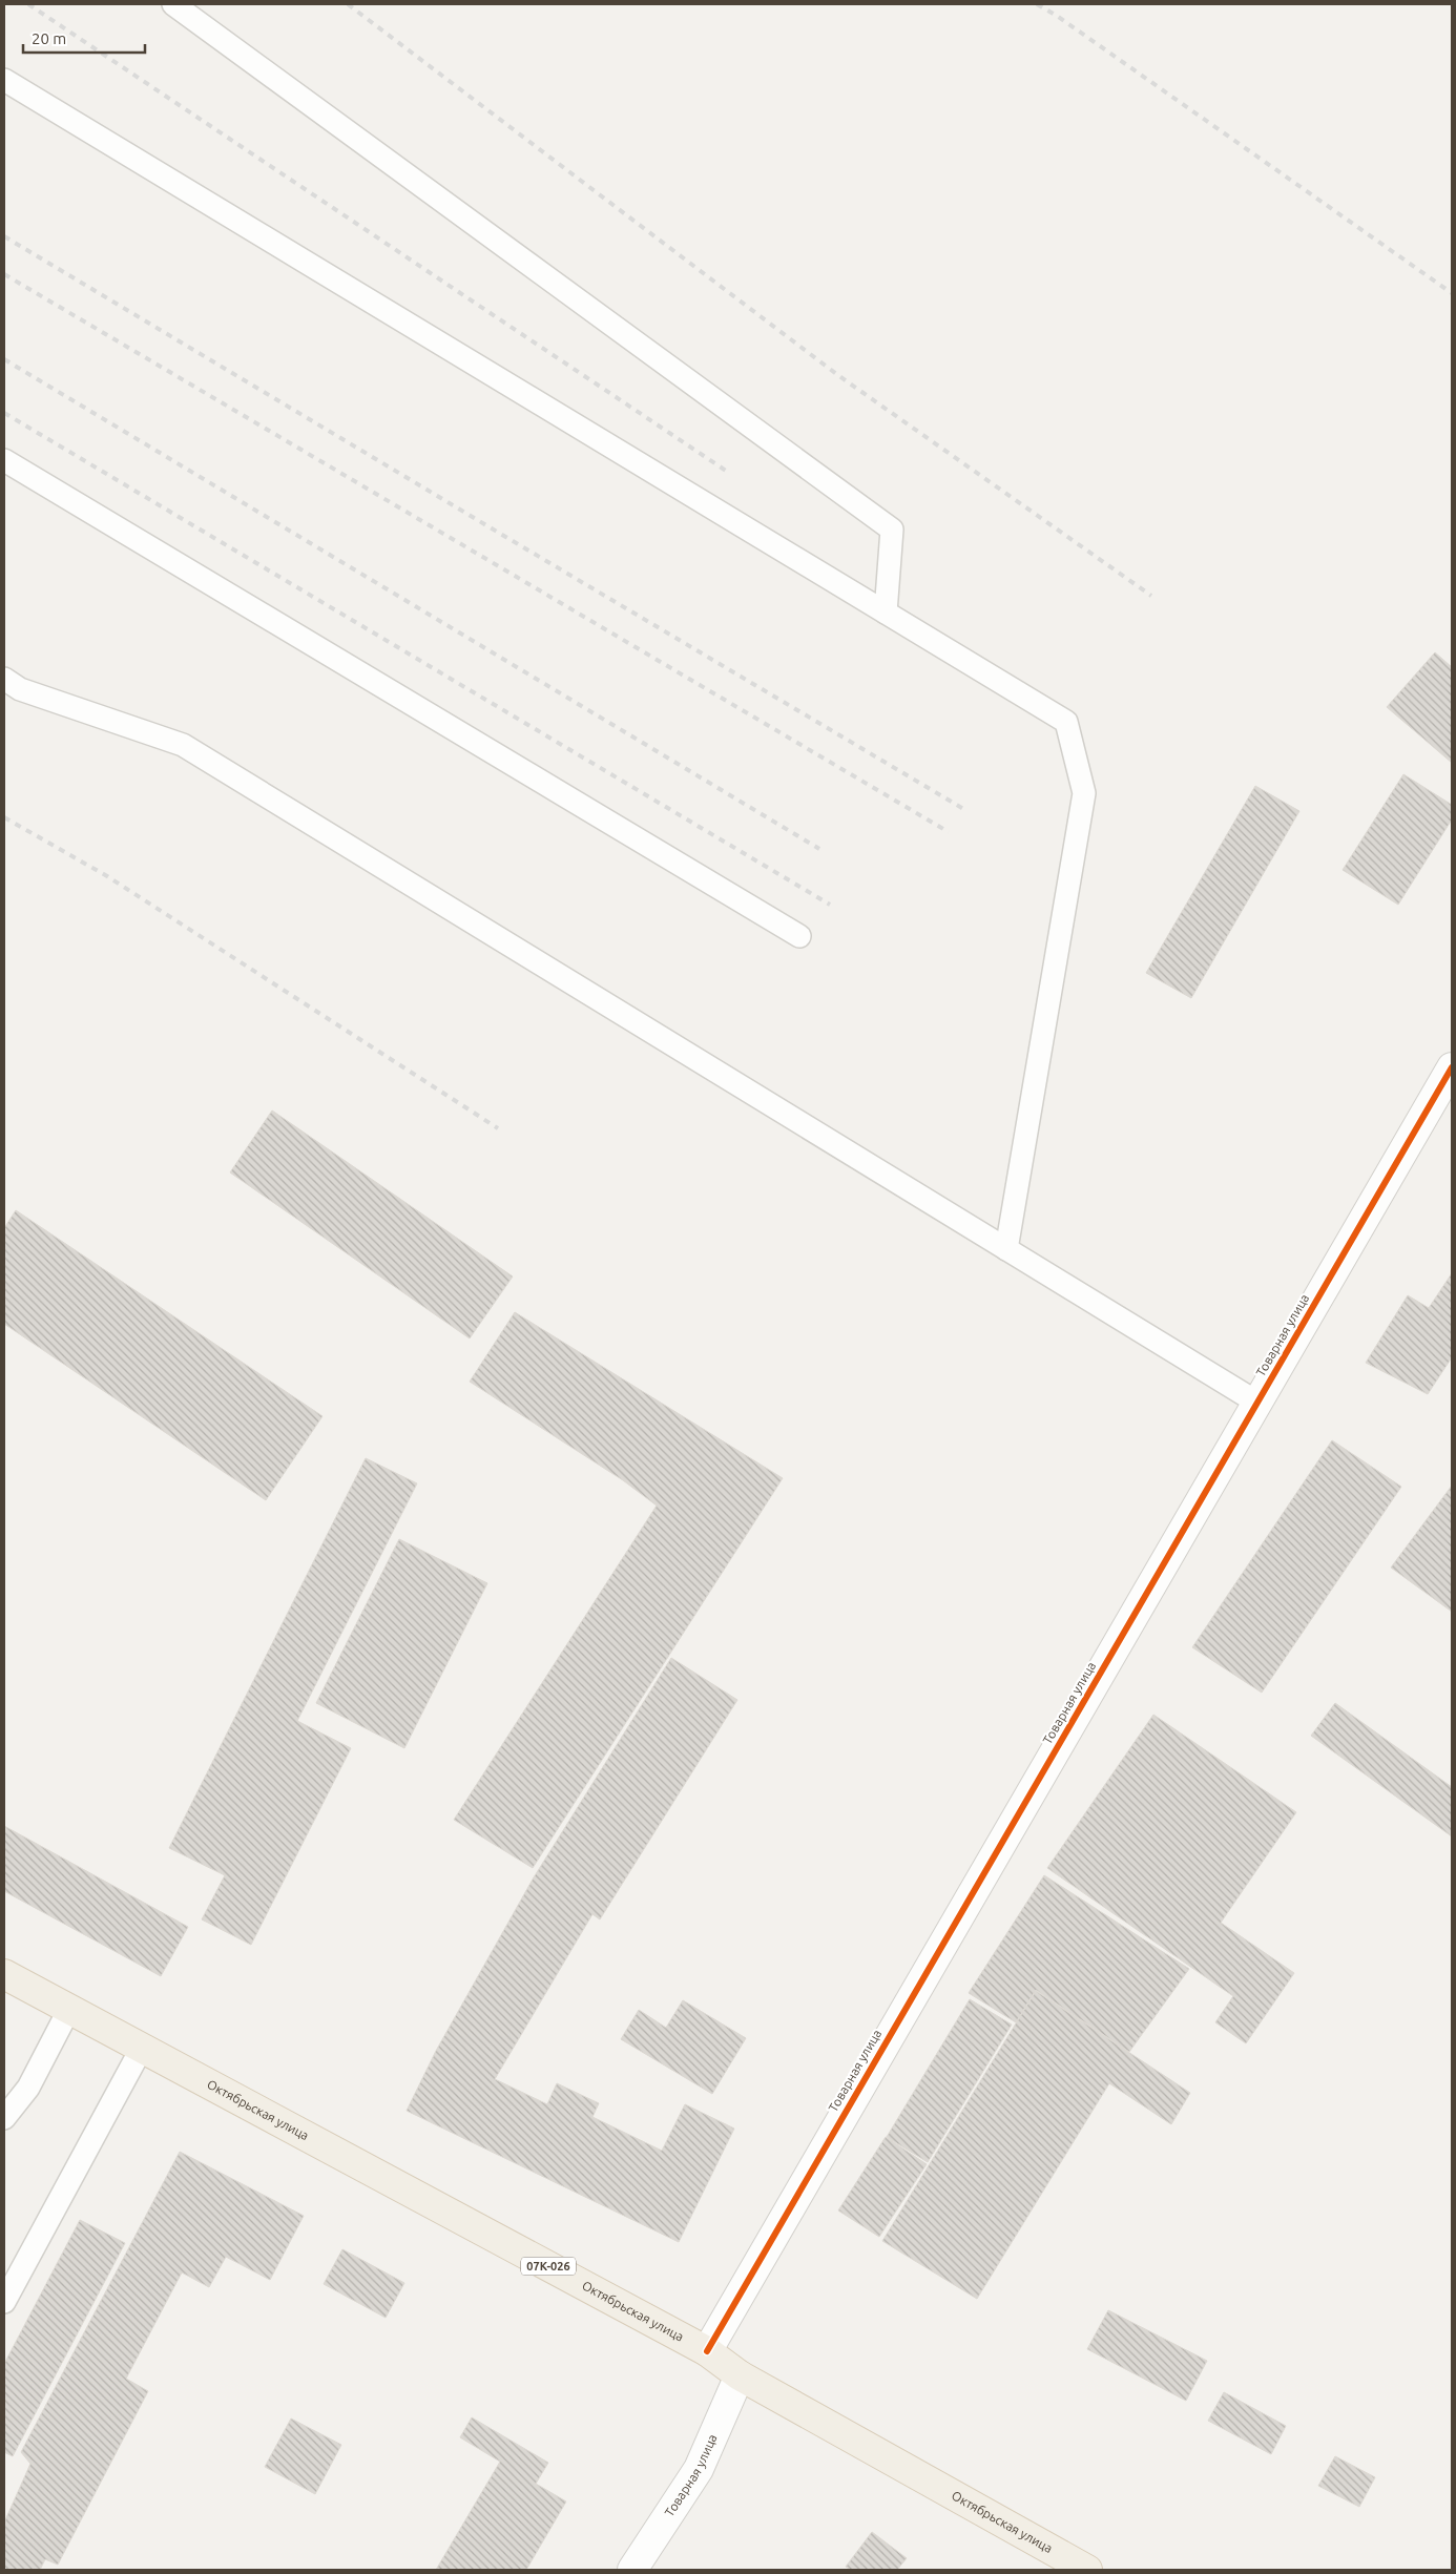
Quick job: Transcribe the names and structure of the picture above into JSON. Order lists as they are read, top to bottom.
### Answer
{
  "streets": {
    "main road": ["Октябрьская улица", "07К-026"],
    "street": ["Товарная улица"]
  },
  "crossings": [
    ["Товарная улица", "Октябрьская улица"]
  ],
  "scale_bar": "20 m"
}
